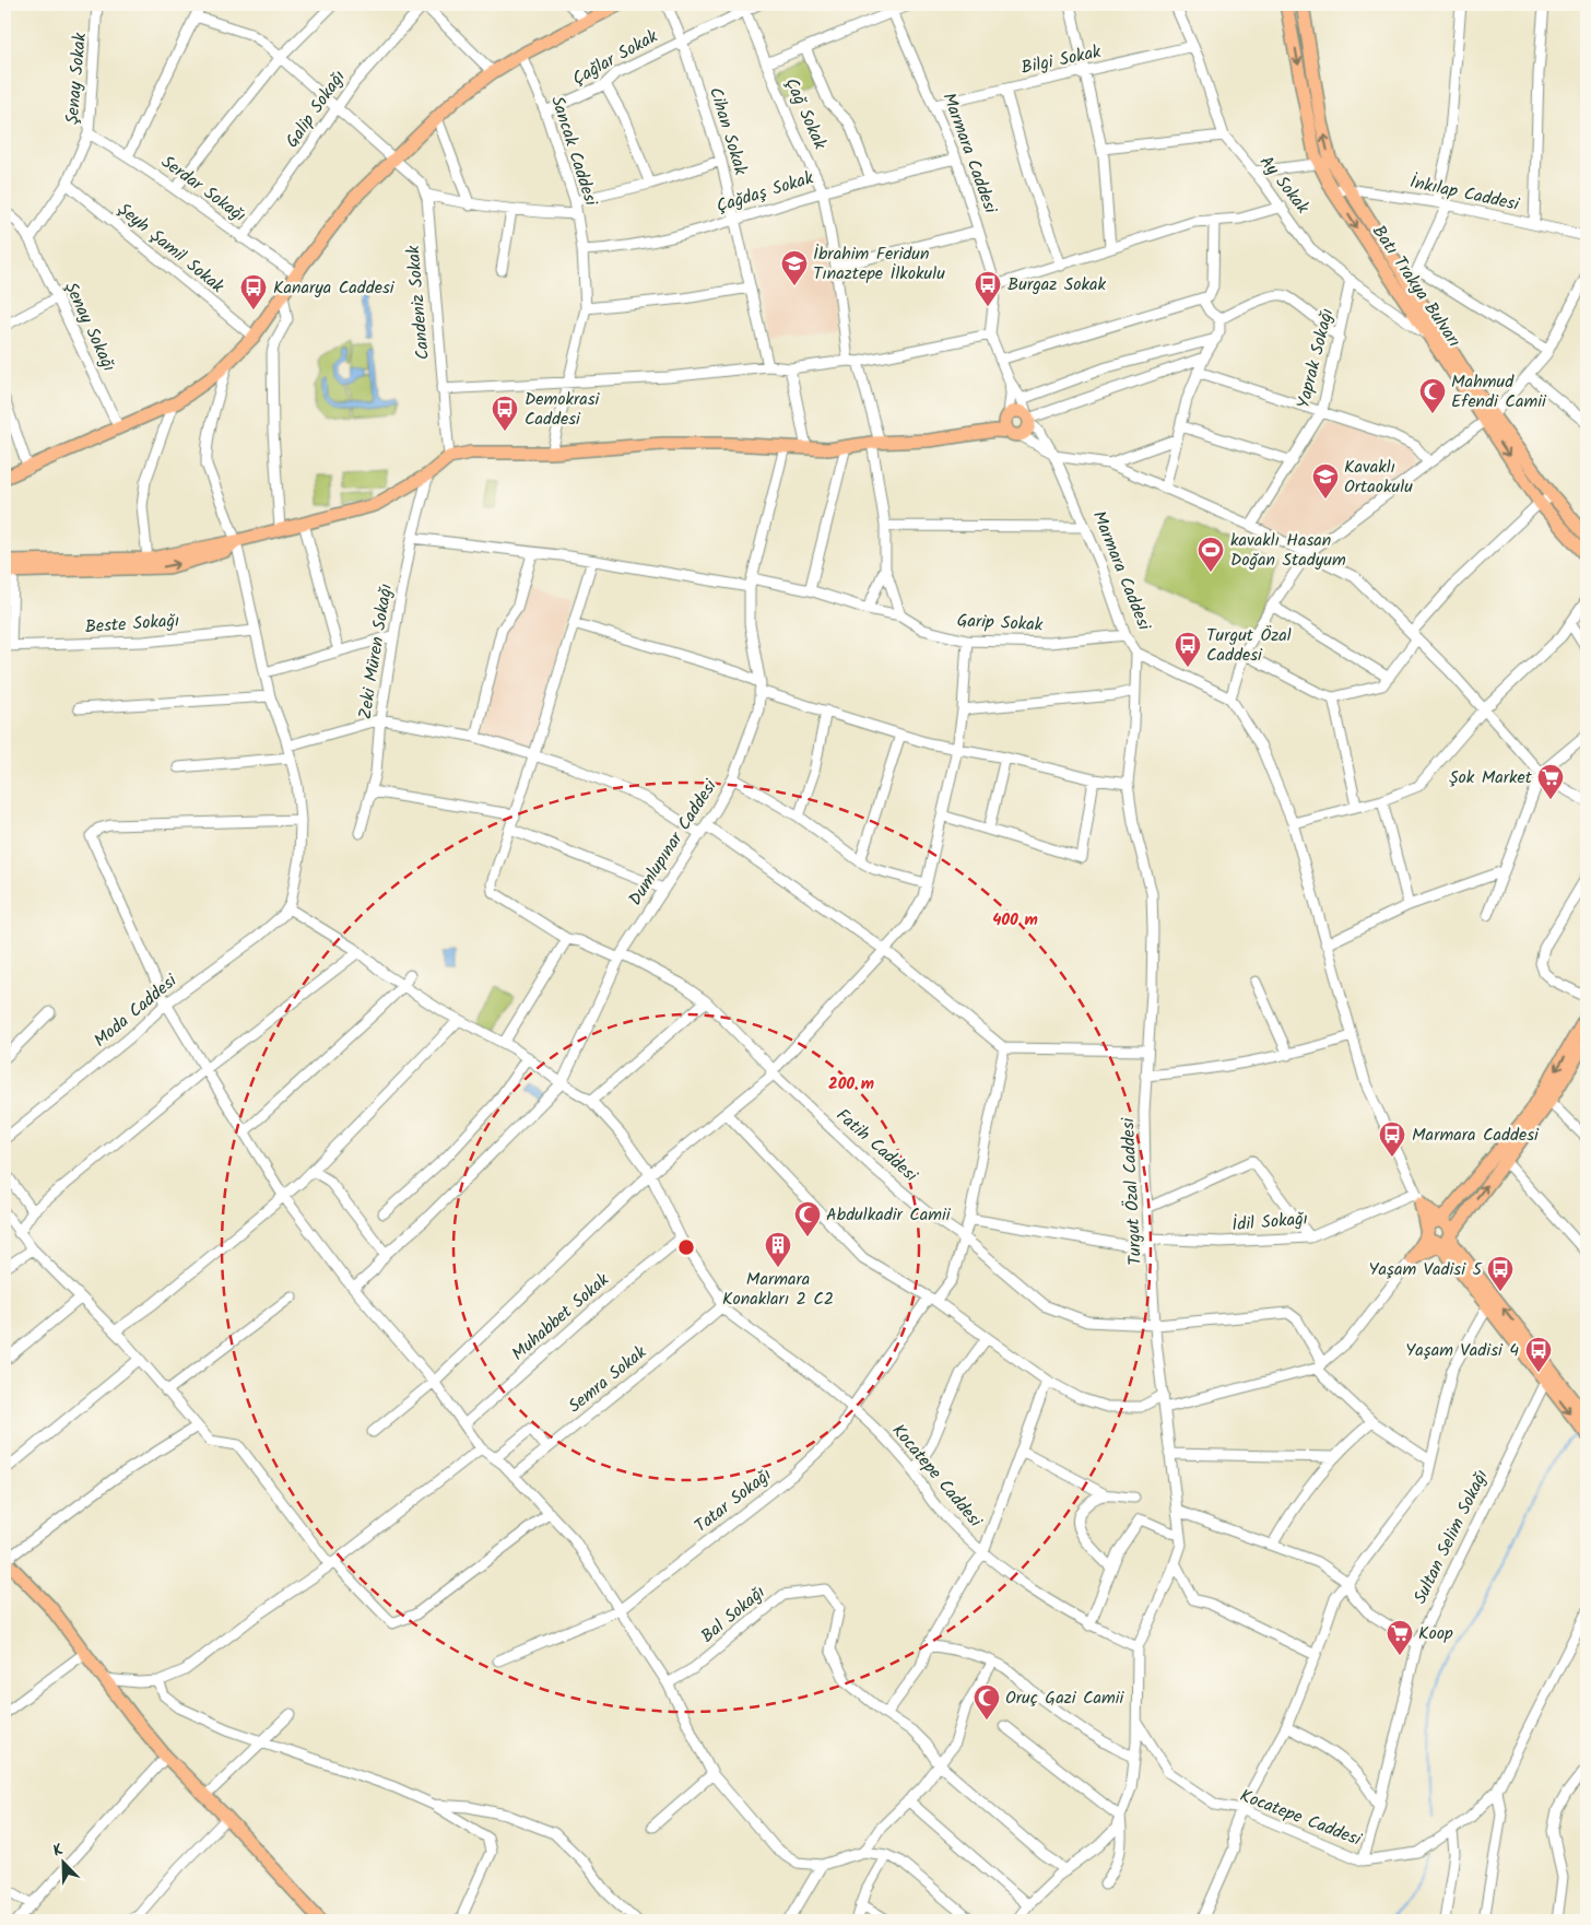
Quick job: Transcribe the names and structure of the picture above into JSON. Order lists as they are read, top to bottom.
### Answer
{
  "streets": {
    "main road": ["Batı Trakya Bulvarı"],
    "street": [
      "Çağlar Sokak",
      "Bilgi Sokak",
      "Şenay Sokak",
      "Galip Sokağı",
      "Çağ Sokak",
      "Cihan Sokak",
      "Sancak Caddesi",
      "Marmara Caddesi",
      "Ay Sokak",
      "Serdar Sokağı",
      "Çağdaş Sokak",
      "İnkılap Caddesi",
      "Şeyh Şamil Sokak",
      "Candeniz Sokak",
      "Şenay Sokağı",
      "Yaprak Sokağı",
      "Garip Sokak",
      "Beste Sokağı",
      "Zeki Müren Sokağı",
      "Dumlupınar Caddesi",
      "Moda Caddesi",
      "Fatih Caddesi",
      "Turgut Özal Caddesi",
      "İdil Sokağı",
      "Muhabbet Sokak",
      "Semra Sokak",
      "Kocatepe Caddesi",
      "Tatar Sokağı",
      "Sultan Selim Sokağı",
      "Bal Sokağı"
    ]
  },
  "crossings": [
    ["Çağlar Sokak", "Çağ Sokak"],
    ["Çağlar Sokak", "Cihan Sokak"],
    ["Çağlar Sokak", "Sancak Caddesi"],
    ["Bilgi Sokak", "Marmara Caddesi"],
    ["Bilgi Sokak", "Ay Sokak"],
    ["Şenay Sokak", "Serdar Sokağı"],
    ["Şenay Sokak", "Şeyh Şamil Sokak"],
    ["Şenay Sokak", "Şenay Sokağı"],
    ["Galip Sokağı", "Serdar Sokağı"],
    ["Galip Sokağı", "Candeniz Sokak"],
    ["Çağ Sokak", "Çağdaş Sokak"],
    ["Cihan Sokak", "Çağdaş Sokak"],
    ["Sancak Caddesi", "Çağdaş Sokak"],
    ["Marmara Caddesi", "Çağdaş Sokak"],
    ["Marmara Caddesi", "Garip Sokak"],
    ["Marmara Caddesi", "Turgut Özal Caddesi"],
    ["Ay Sokak", "Batı Trakya Bulvarı"],
    ["Ay Sokak", "Yaprak Sokağı"],
    ["İnkılap Caddesi", "Batı Trakya Bulvarı"],
    ["Garip Sokak", "Zeki Müren Sokağı"],
    ["Garip Sokak", "Dumlupınar Caddesi"],
    ["Dumlupınar Caddesi", "Fatih Caddesi"],
    ["Fatih Caddesi", "Turgut Özal Caddesi"],
    ["Fatih Caddesi", "Tatar Sokağı"],
    ["Turgut Özal Caddesi", "İdil Sokağı"],
    ["Turgut Özal Caddesi", "Kocatepe Caddesi"],
    ["Semra Sokak", "Kocatepe Caddesi"],
    ["Kocatepe Caddesi", "Tatar Sokağı"],
    ["Kocatepe Caddesi", "Sultan Selim Sokağı"]
  ],
  "places": {
    "school or university": ["İbrahim Feridun Tınaztepe İlkokulu", "Kavaklı Ortaokulu"],
    "bus stop": [
      "Burgaz Sokak",
      "Kanarya Caddesi",
      "Demokrasi Caddesi",
      "Turgut Özal Caddesi",
      "Marmara Caddesi",
      "Yaşam Vadisi 5",
      "Yaşam Vadisi 4"
    ],
    "mosque": ["Mahmud Efendi Camii", "Abdulkadir Camii", "Oruç Gazi Camii"],
    "sports": ["kavaklı Hasan Doğan Stadyum"],
    "supermarket": ["Şok Market", "Koop"],
    "building": ["Marmara Konakları 2 C2"]
  },
  "north": "top left",
  "rings": ["400 m", "200 m"]
}
